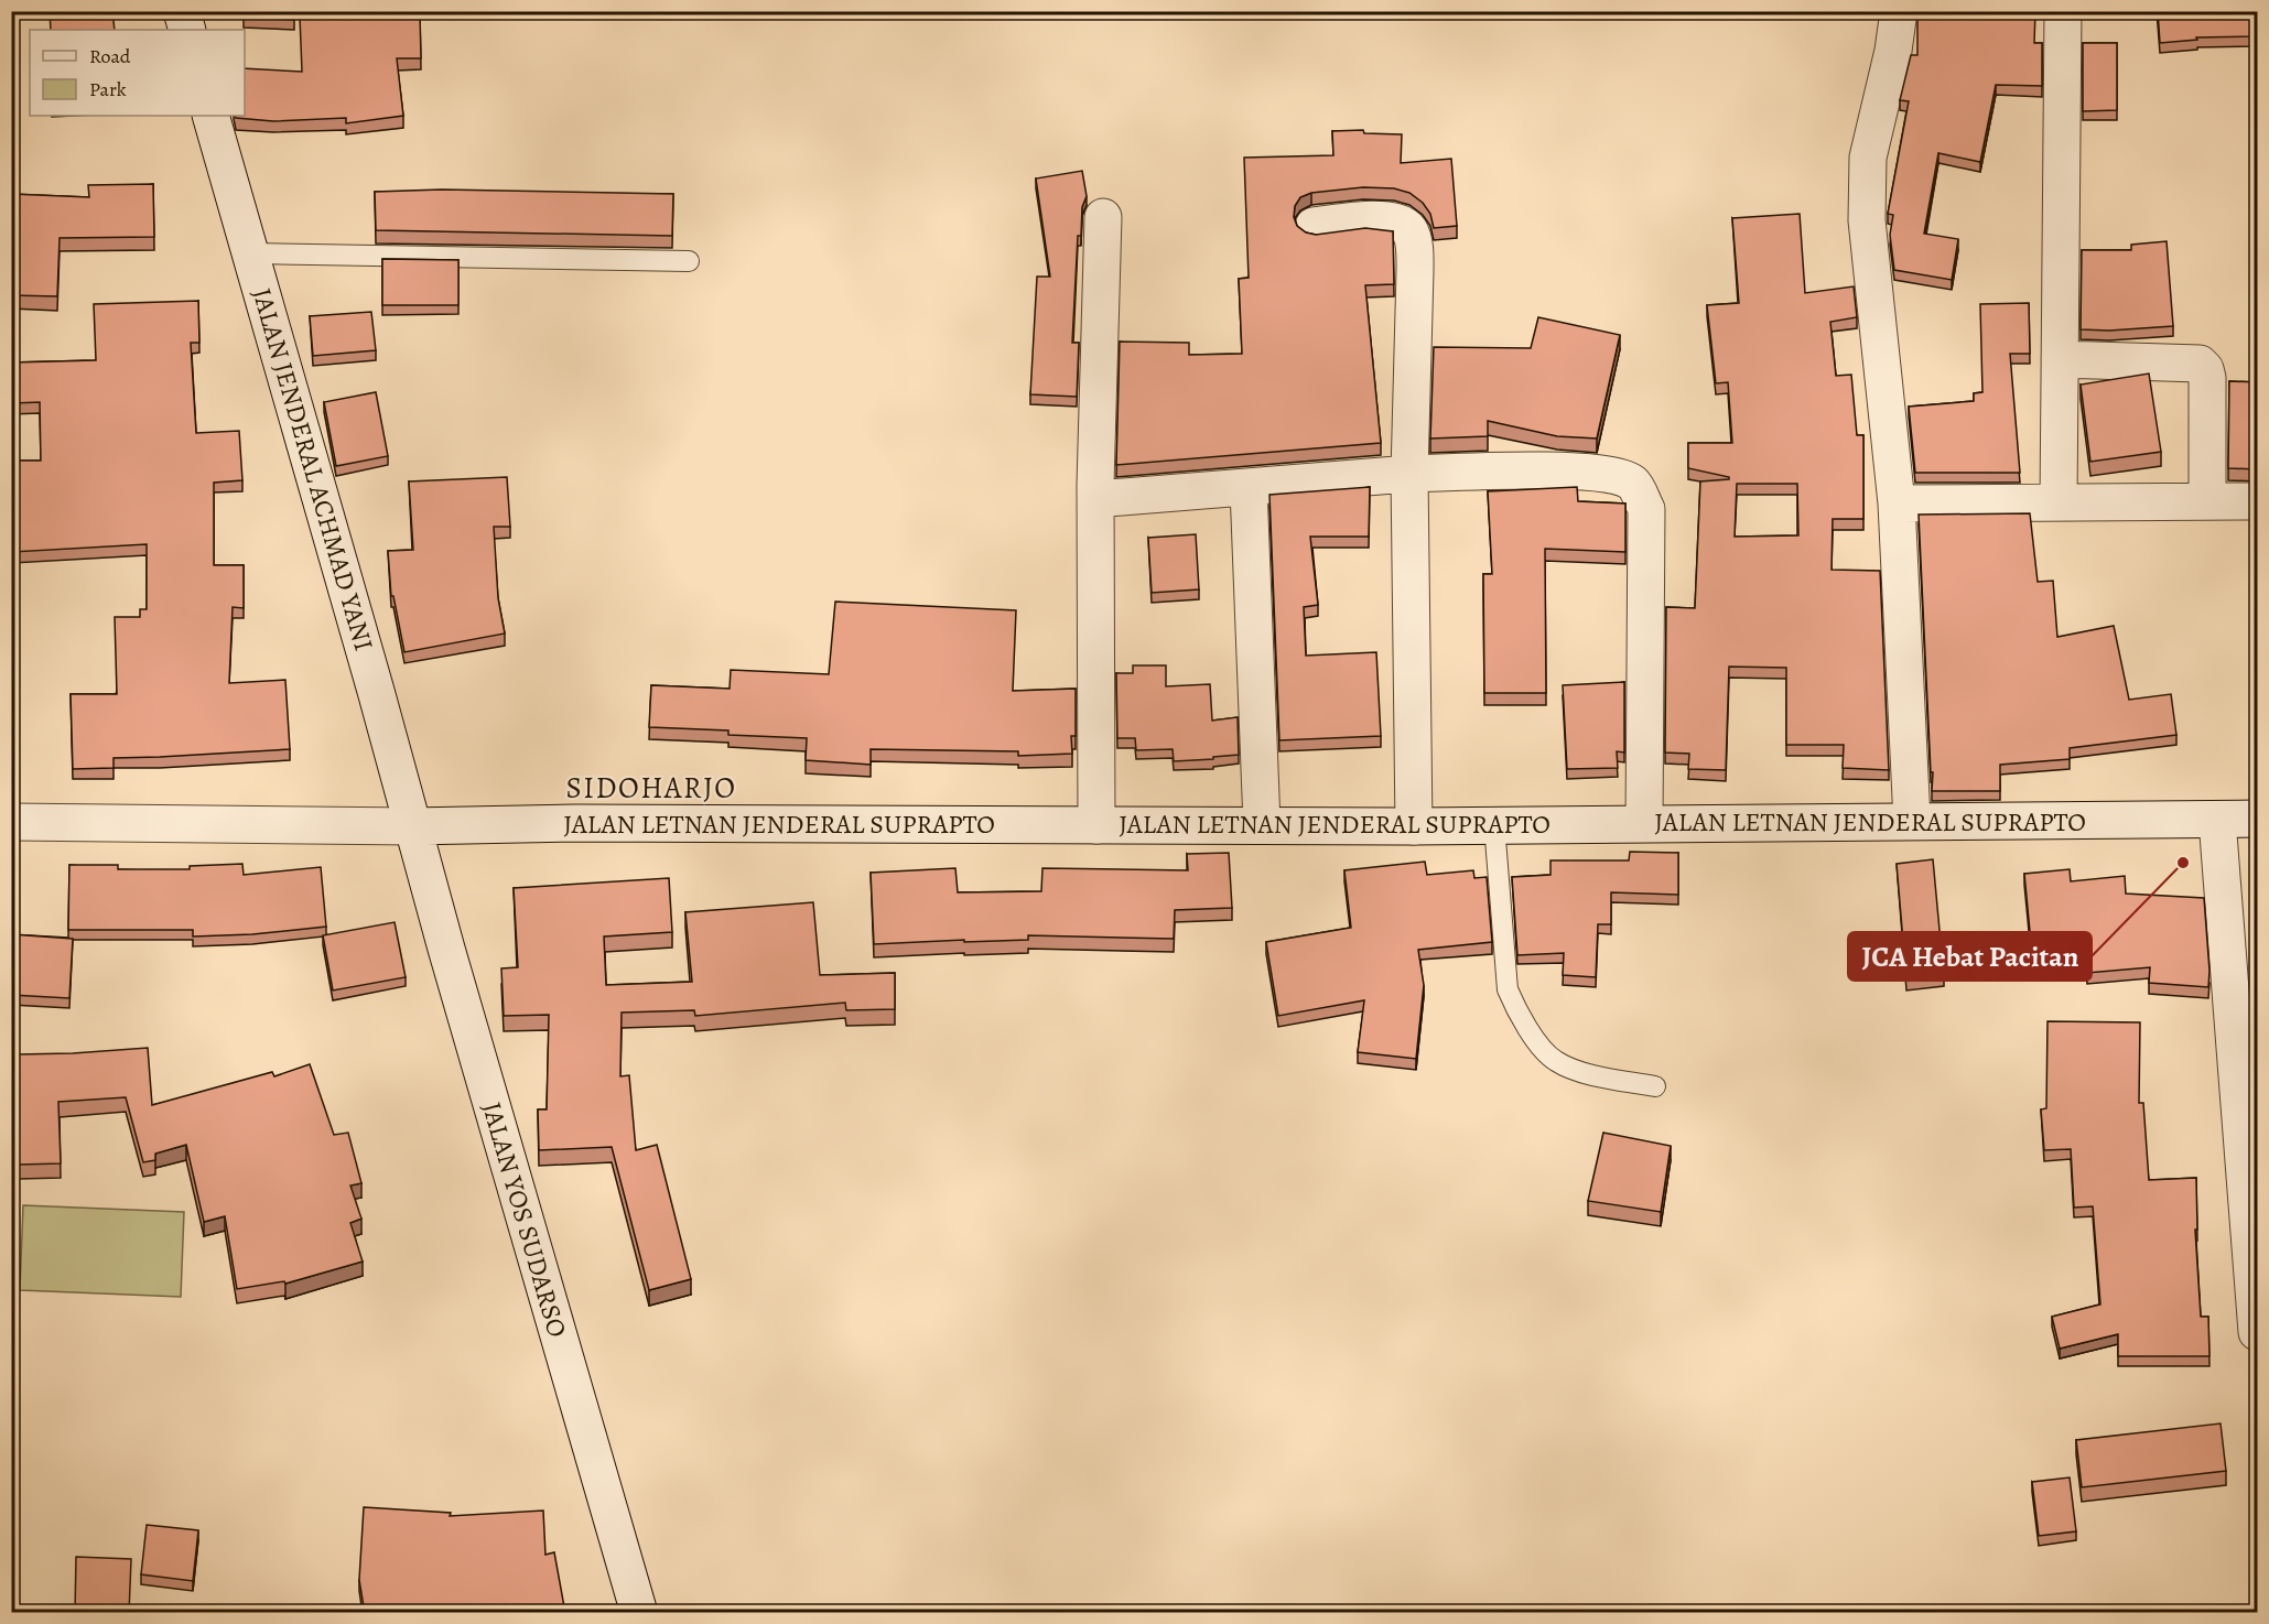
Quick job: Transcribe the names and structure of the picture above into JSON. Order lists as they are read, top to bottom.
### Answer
{
  "streets": {
    "street": ["JALAN JENDERAL ACHMAD YANI", "JALAN LETNAN JENDERAL SUPRAPTO", "JALAN YOS SUDARSO"]
  },
  "crossings": [
    ["JALAN JENDERAL ACHMAD YANI", "JALAN LETNAN JENDERAL SUPRAPTO"],
    ["JALAN JENDERAL ACHMAD YANI", "JALAN YOS SUDARSO"],
    ["JALAN LETNAN JENDERAL SUPRAPTO", "JALAN YOS SUDARSO"]
  ],
  "districts": ["SIDOHARJO"],
  "places": ["JCA Hebat Pacitan"],
  "legend": ["Road", "Park"]
}
